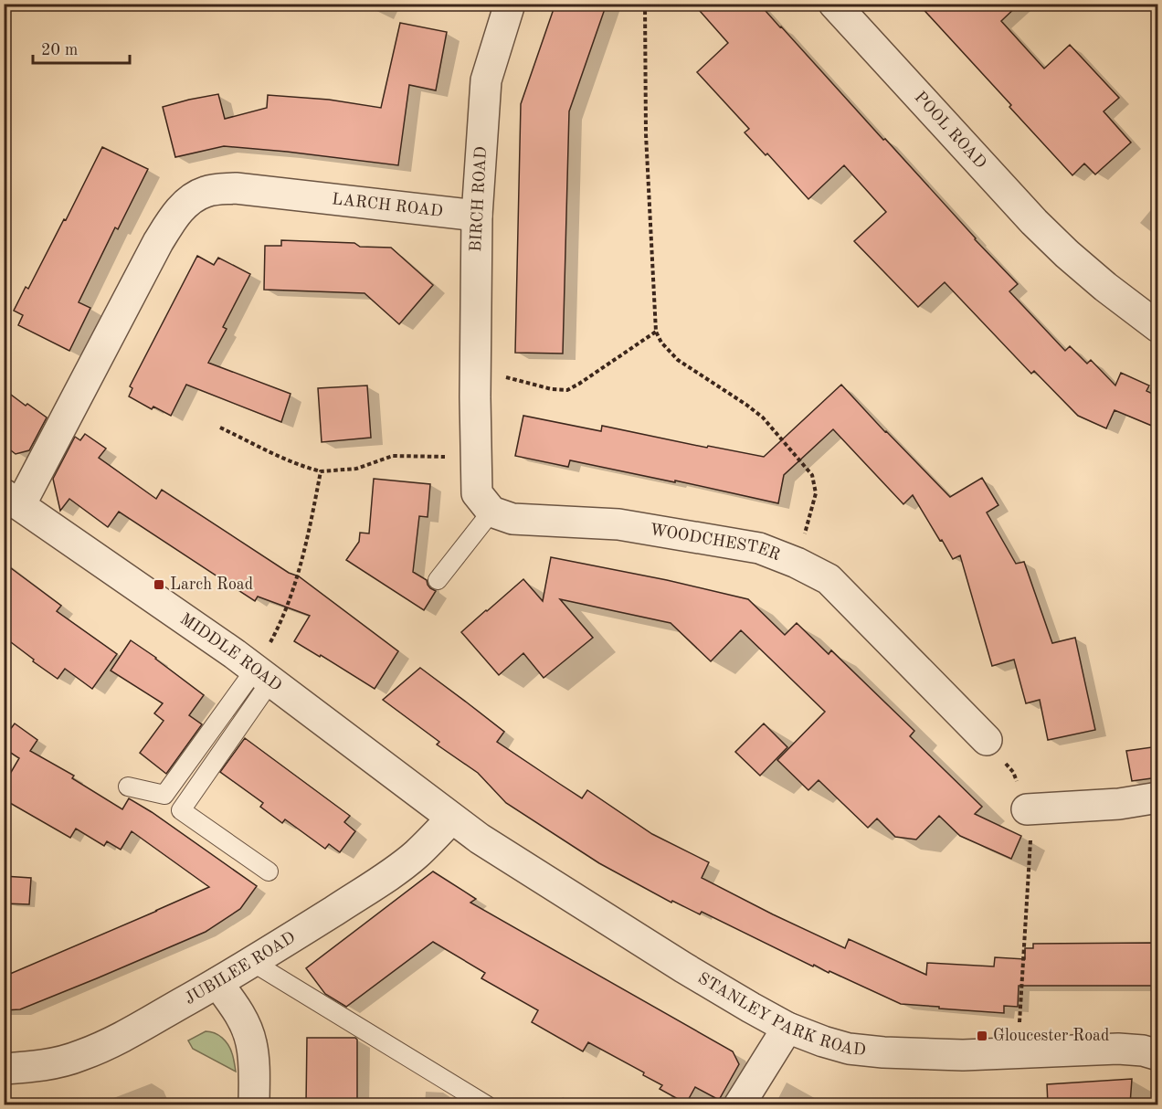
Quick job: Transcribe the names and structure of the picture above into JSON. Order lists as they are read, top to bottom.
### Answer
{
  "streets": {
    "street": [
      "POOL ROAD",
      "BIRCH ROAD",
      "LARCH ROAD",
      "WOODCHESTER",
      "MIDDLE ROAD",
      "JUBILEE ROAD",
      "STANLEY PARK ROAD"
    ]
  },
  "crossings": [
    ["BIRCH ROAD", "LARCH ROAD"],
    ["LARCH ROAD", "MIDDLE ROAD"],
    ["MIDDLE ROAD", "JUBILEE ROAD"],
    ["MIDDLE ROAD", "STANLEY PARK ROAD"],
    ["JUBILEE ROAD", "STANLEY PARK ROAD"]
  ],
  "places": {
    "transit": ["Larch Road", "Gloucester Road"]
  },
  "scale_bar": "20 m"
}
